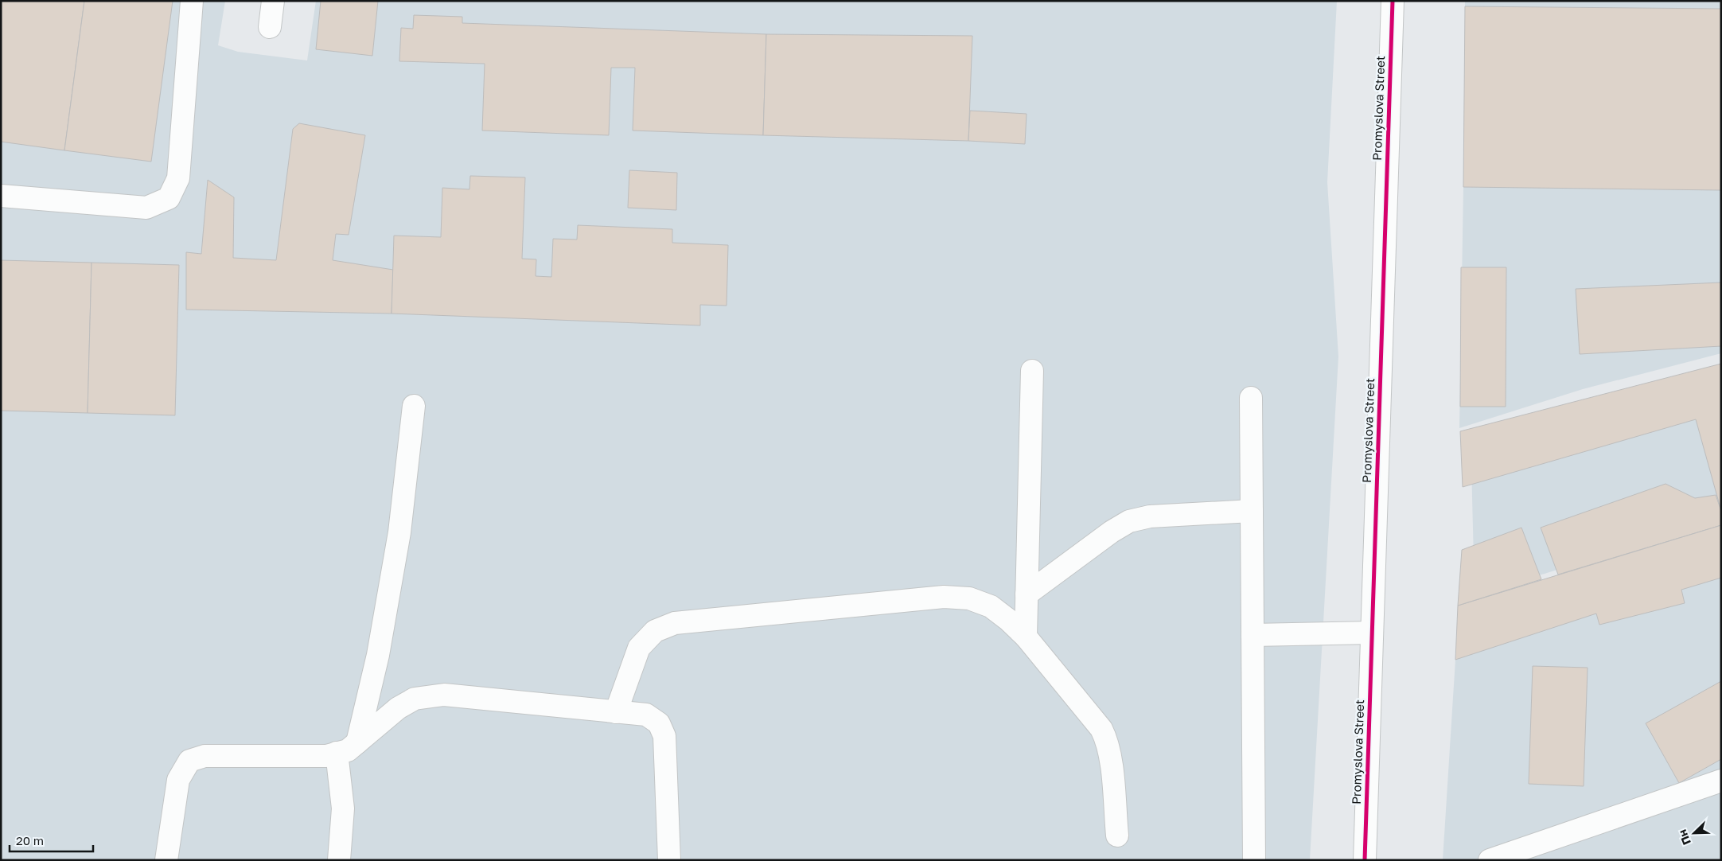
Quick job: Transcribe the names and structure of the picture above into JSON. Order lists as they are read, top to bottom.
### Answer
{
  "streets": {
    "street": ["Promyslova Street"]
  },
  "scale_bar": "20 m",
  "north": "bottom left"
}
